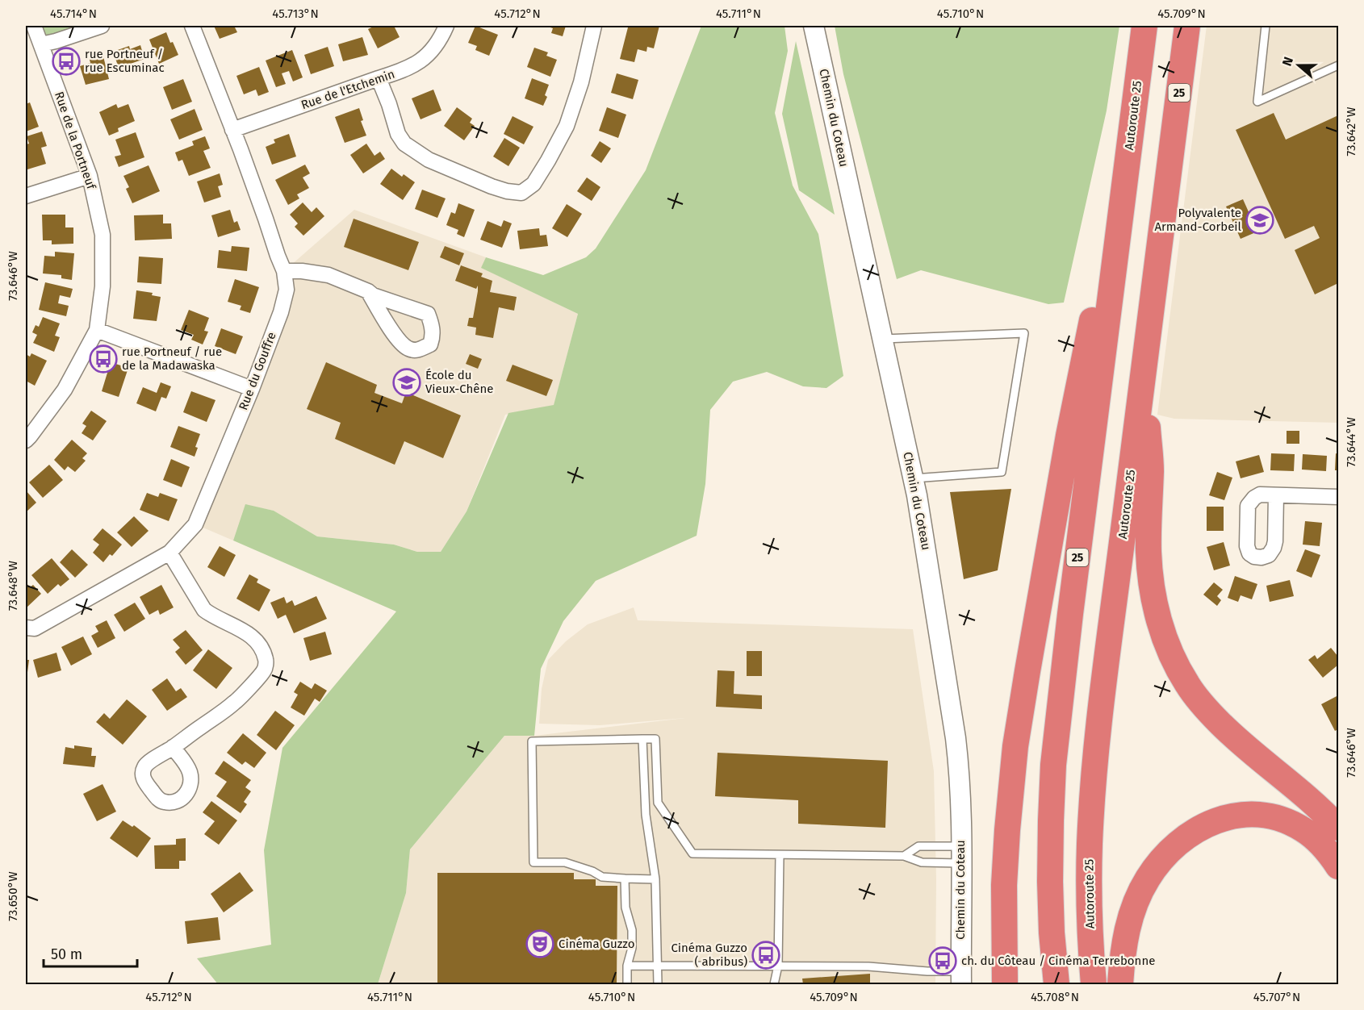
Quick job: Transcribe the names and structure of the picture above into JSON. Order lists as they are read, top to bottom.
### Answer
{
  "streets": {
    "highway": ["25", "Autoroute 25"],
    "street": [
      "Rue de l'Etchemin",
      "Chemin du Coteau",
      "Rue de la Portneuf",
      "Rue du Gouffre"
    ]
  },
  "crossings": [
    ["Rue de l'Etchemin", "Rue du Gouffre"]
  ],
  "places": {
    "bus stop": [
      "rue Portneuf / rue Escuminac",
      "rue Portneuf / rue de la Madawaska",
      "Cinéma Guzzo ( abribus)",
      "ch. du Côteau / Cinéma Terrebonne"
    ],
    "school or university": ["Polyvalente Armand-Corbeil", "École du Vieux-Chêne"],
    "theatre": ["Cinéma Guzzo"]
  },
  "scale_bar": "50 m",
  "north": "left",
  "coordinates": [
    "45.714°N",
    "45.713°N",
    "45.712°N",
    "45.711°N",
    "45.710°N",
    "45.709°N",
    "73.642°W",
    "73.646°W",
    "73.644°W",
    "73.648°W",
    "73.650°W",
    "45.708°N",
    "45.707°N"
  ]
}
